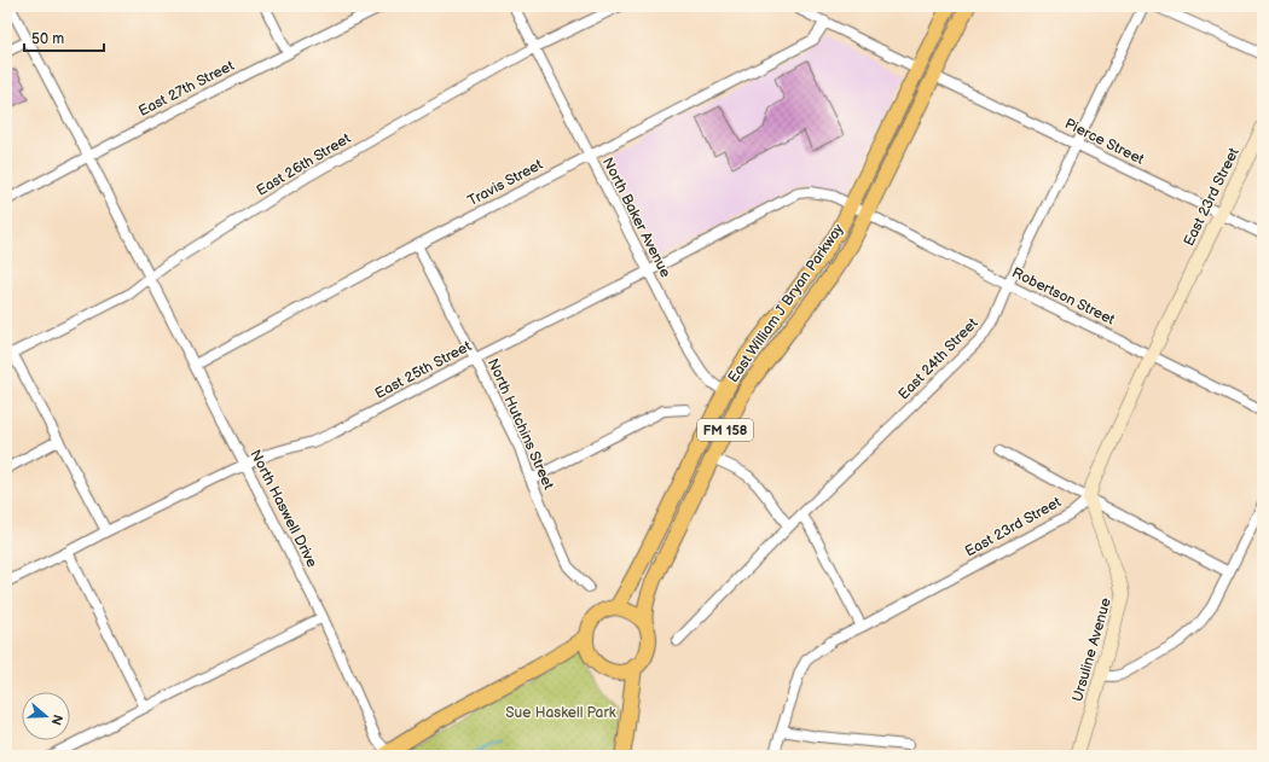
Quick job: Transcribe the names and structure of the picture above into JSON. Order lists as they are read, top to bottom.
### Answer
{
  "streets": {
    "main road": ["East William J Bryan Parkway", "FM 158"],
    "street": [
      "East 27th Street",
      "Pierce Street",
      "East 26th Street",
      "Travis Street",
      "East 23rd Street",
      "North Baker Avenue",
      "Robertson Street",
      "East 24th Street",
      "East 25th Street",
      "North Hutchins Street",
      "North Haswell Drive",
      "Ursuline Avenue"
    ]
  },
  "crossings": [
    ["East 27th Street", "North Haswell Drive"],
    ["Pierce Street", "East 23rd Street"],
    ["Pierce Street", "East William J Bryan Parkway"],
    ["Pierce Street", "East 24th Street"],
    ["East 26th Street", "North Baker Avenue"],
    ["East 26th Street", "North Haswell Drive"],
    ["Travis Street", "North Baker Avenue"],
    ["Travis Street", "North Hutchins Street"],
    ["Travis Street", "North Haswell Drive"],
    ["East 23rd Street", "Robertson Street"],
    ["East 23rd Street", "Ursuline Avenue"],
    ["North Baker Avenue", "East William J Bryan Parkway"],
    ["North Baker Avenue", "East 25th Street"],
    ["Robertson Street", "East William J Bryan Parkway"],
    ["Robertson Street", "East 24th Street"],
    ["Robertson Street", "East 25th Street"],
    ["East William J Bryan Parkway", "East 25th Street"],
    ["East 25th Street", "North Hutchins Street"],
    ["East 25th Street", "North Haswell Drive"]
  ],
  "parks": ["Sue Haskell Park"],
  "scale_bar": "50 m",
  "north": "right"
}
